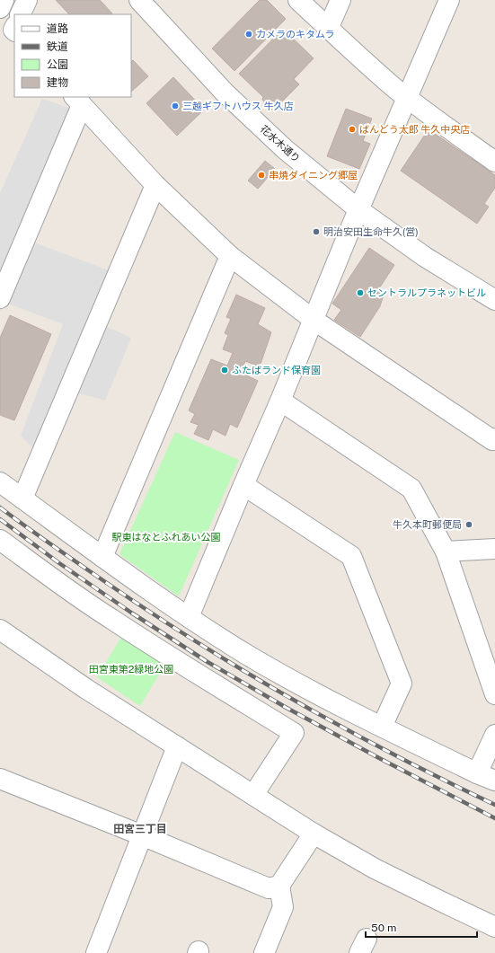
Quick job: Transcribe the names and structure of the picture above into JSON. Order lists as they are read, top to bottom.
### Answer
{
  "streets": {
    "street": ["花水木通り"]
  },
  "districts": ["田宮三丁目"],
  "parks": ["駅東はなとふれあい公園", "田宮東第2緑地公園"],
  "places": [
    "カメラのキタムラ",
    "三越ギフトハウス 牛久店",
    "ばんどう太郎 牛久中央店",
    "串焼ダイニング郷屋",
    "明治安田生命牛久(営)",
    "セントラルプラネットビル",
    "ふたばランド保育園",
    "牛久本町郵便局"
  ],
  "legend": [
    "道路",
    "鉄道",
    "公園",
    "建物"
  ],
  "scale_bar": "50 m"
}
